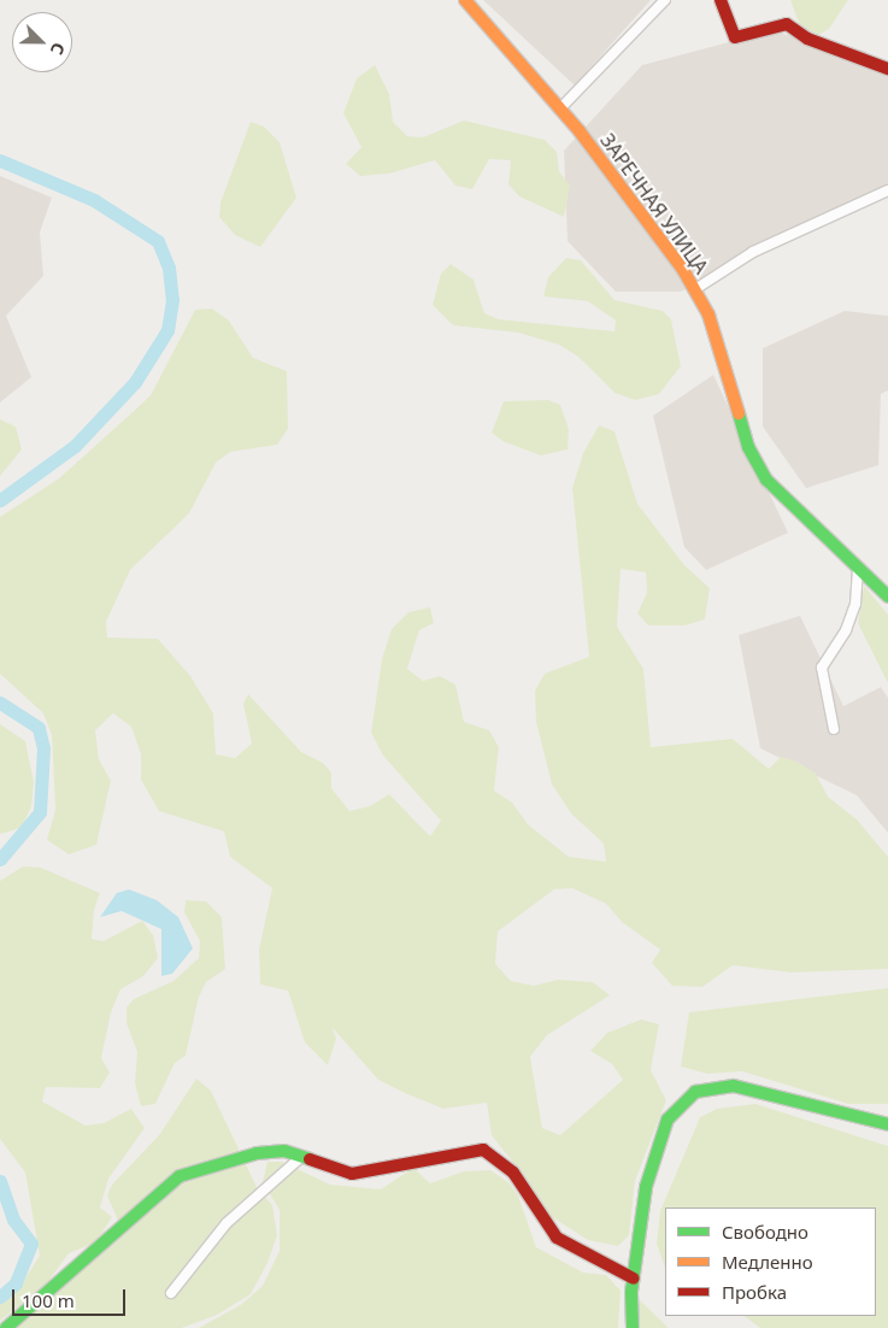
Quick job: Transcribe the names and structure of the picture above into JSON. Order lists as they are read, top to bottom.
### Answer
{
  "streets": {
    "street": ["ЗАРЕЧНАЯ УЛИЦА"]
  },
  "legend": ["Свободно", "Медленно", "Пробка"],
  "scale_bar": "100 m",
  "north": "bottom right"
}
